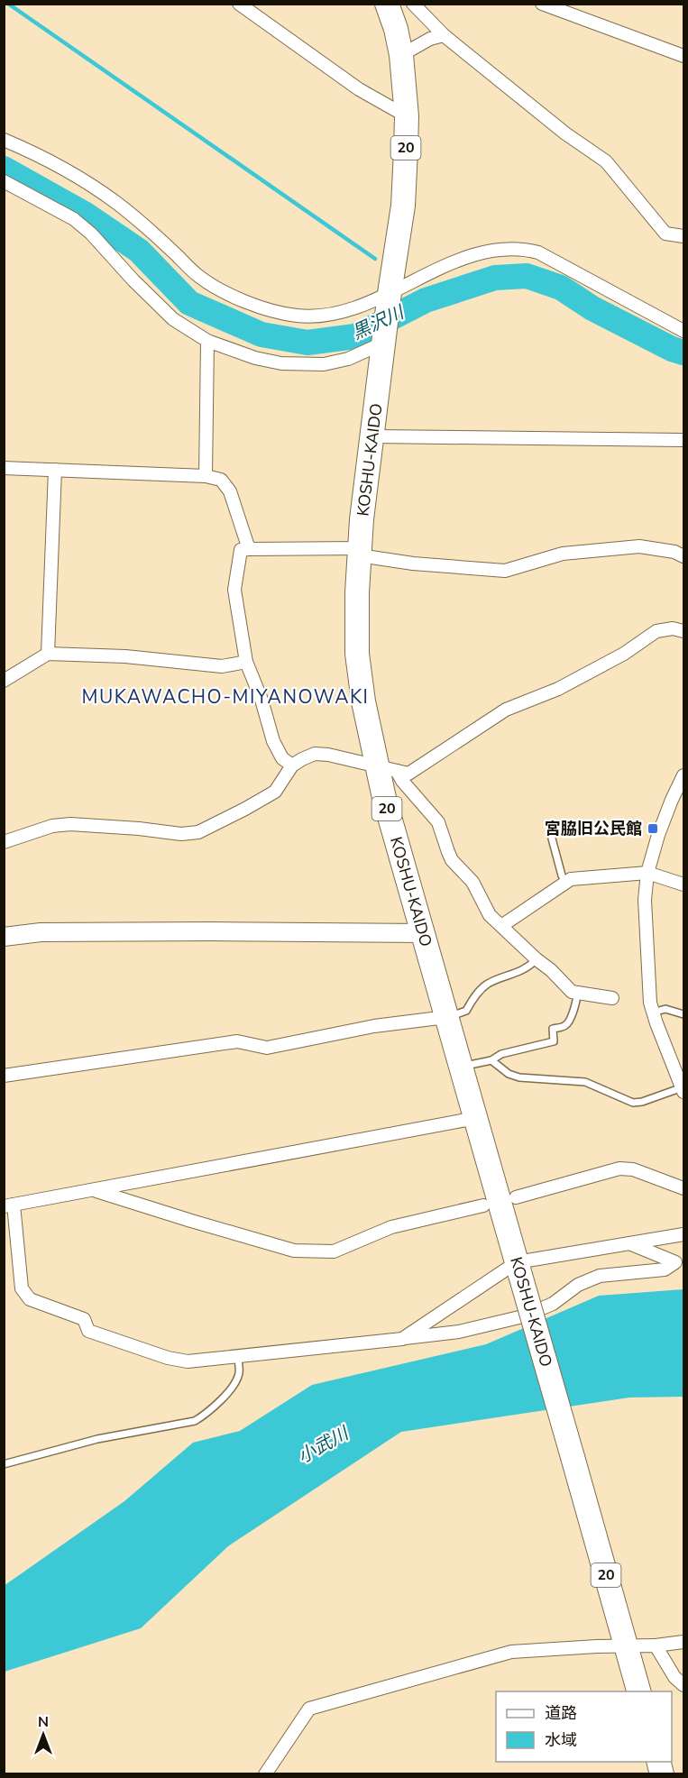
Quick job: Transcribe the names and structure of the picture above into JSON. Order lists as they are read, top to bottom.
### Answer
{
  "streets": {
    "highway": ["20", "KOSHU-KAIDO"]
  },
  "districts": ["MUKAWACHO-MIYANOWAKI"],
  "water": ["黒沢川", "小武川"],
  "places": {
    "transit": ["宮脇旧公民館"]
  },
  "legend": ["道路", "水域"],
  "north": "top"
}
